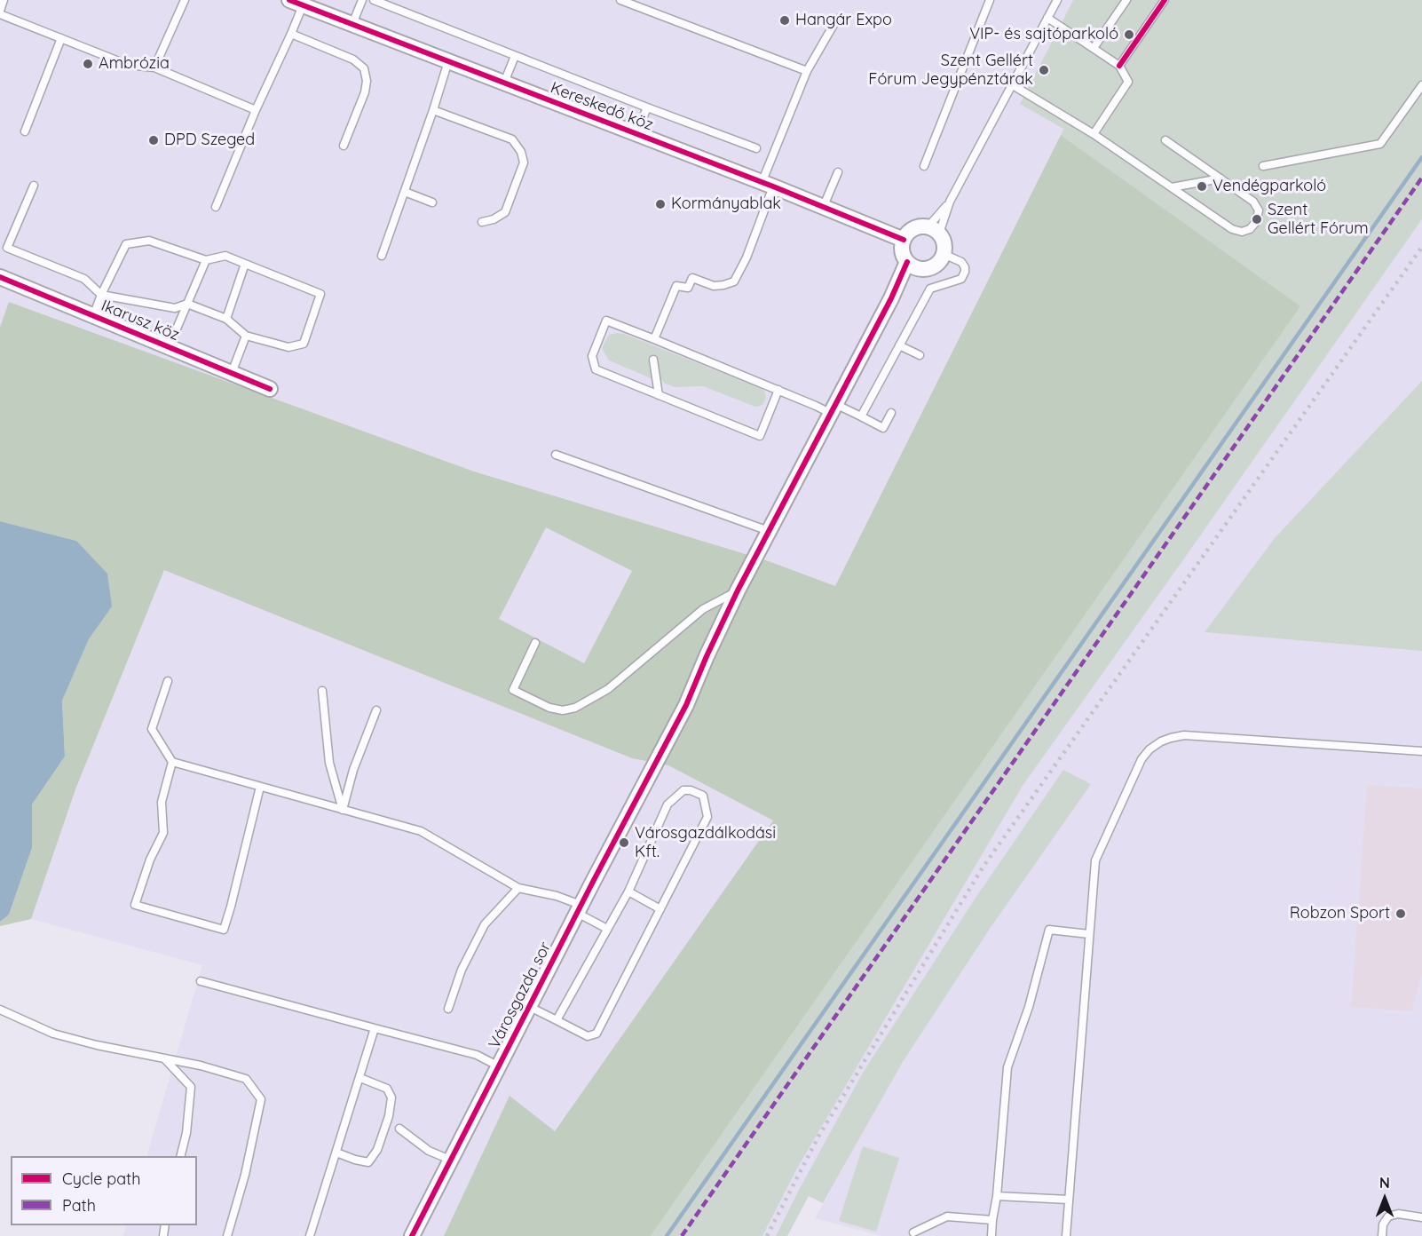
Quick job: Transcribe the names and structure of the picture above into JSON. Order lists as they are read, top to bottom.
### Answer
{
  "streets": {
    "street": ["Kereskedő köz", "Ikarusz köz", "Városgazda sor"]
  },
  "crossings": [
    ["Kereskedő köz", "Városgazda sor"]
  ],
  "places": [
    "Hangár Expo",
    "VIP- és sajtóparkoló",
    "Ambrózia",
    "Szent Gellért Fórum Jegypénztárak",
    "DPD Szeged",
    "Vendégparkoló",
    "Kormányablak",
    "Szent Gellért Fórum",
    "Városgazdálkodási Kft.",
    "Robzon Sport"
  ],
  "legend": ["Cycle path", "Path"],
  "north": "top"
}
